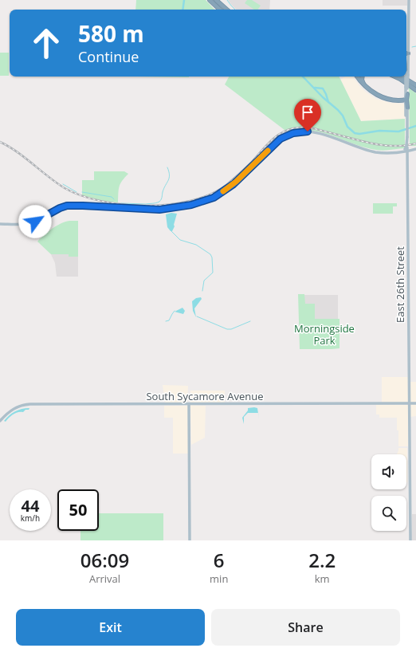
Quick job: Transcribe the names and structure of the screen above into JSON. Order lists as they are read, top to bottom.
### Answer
{
  "streets": {
    "main road": ["East 26th Street", "South Sycamore Avenue"]
  },
  "crossings": [
    ["East 26th Street", "South Sycamore Avenue"]
  ],
  "parks": ["Morningside Park"],
  "page": {
    "turn": ["580 m", "Continue"],
    "speed": "44 km/h",
    "limit": "50",
    "eta": [
      "06:09",
      "Arrival",
      "6",
      "min",
      "2.2",
      "km"
    ],
    "buttons": ["Exit", "Share"]
  }
}
